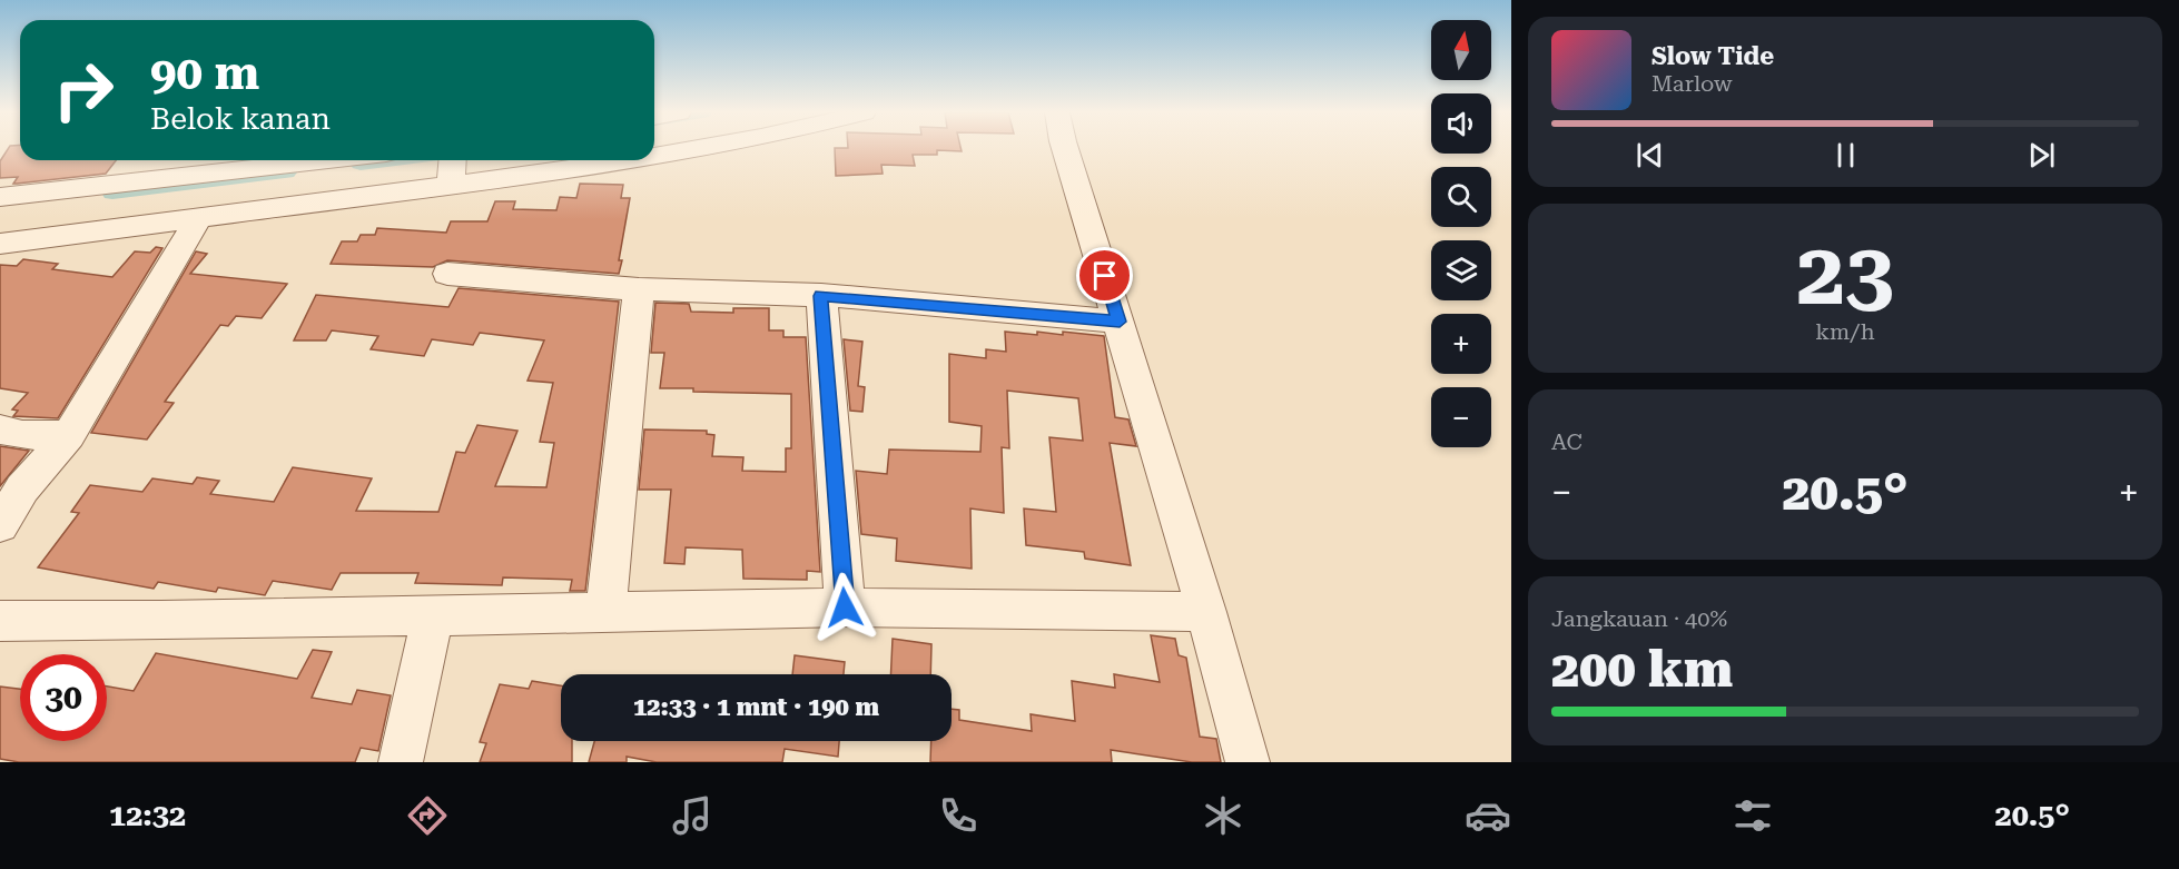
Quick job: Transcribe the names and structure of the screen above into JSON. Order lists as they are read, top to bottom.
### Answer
{
  "north": "top",
  "page": {
    "map_buttons": ["+", "−"],
    "turn": ["90 m", "Belok kanan"],
    "song": ["Slow Tide", "Marlow"],
    "tile": [
      ["23", "km/h"],
      "AC",
      ["Jangkauan · 40%", "200 km"]
    ],
    "heat": ["−", "20.5°", "+"],
    "limit": "30",
    "trip": "12:33 · 1 mnt · 190 m",
    "tabs": ["12:32", "20.5°"]
  }
}
